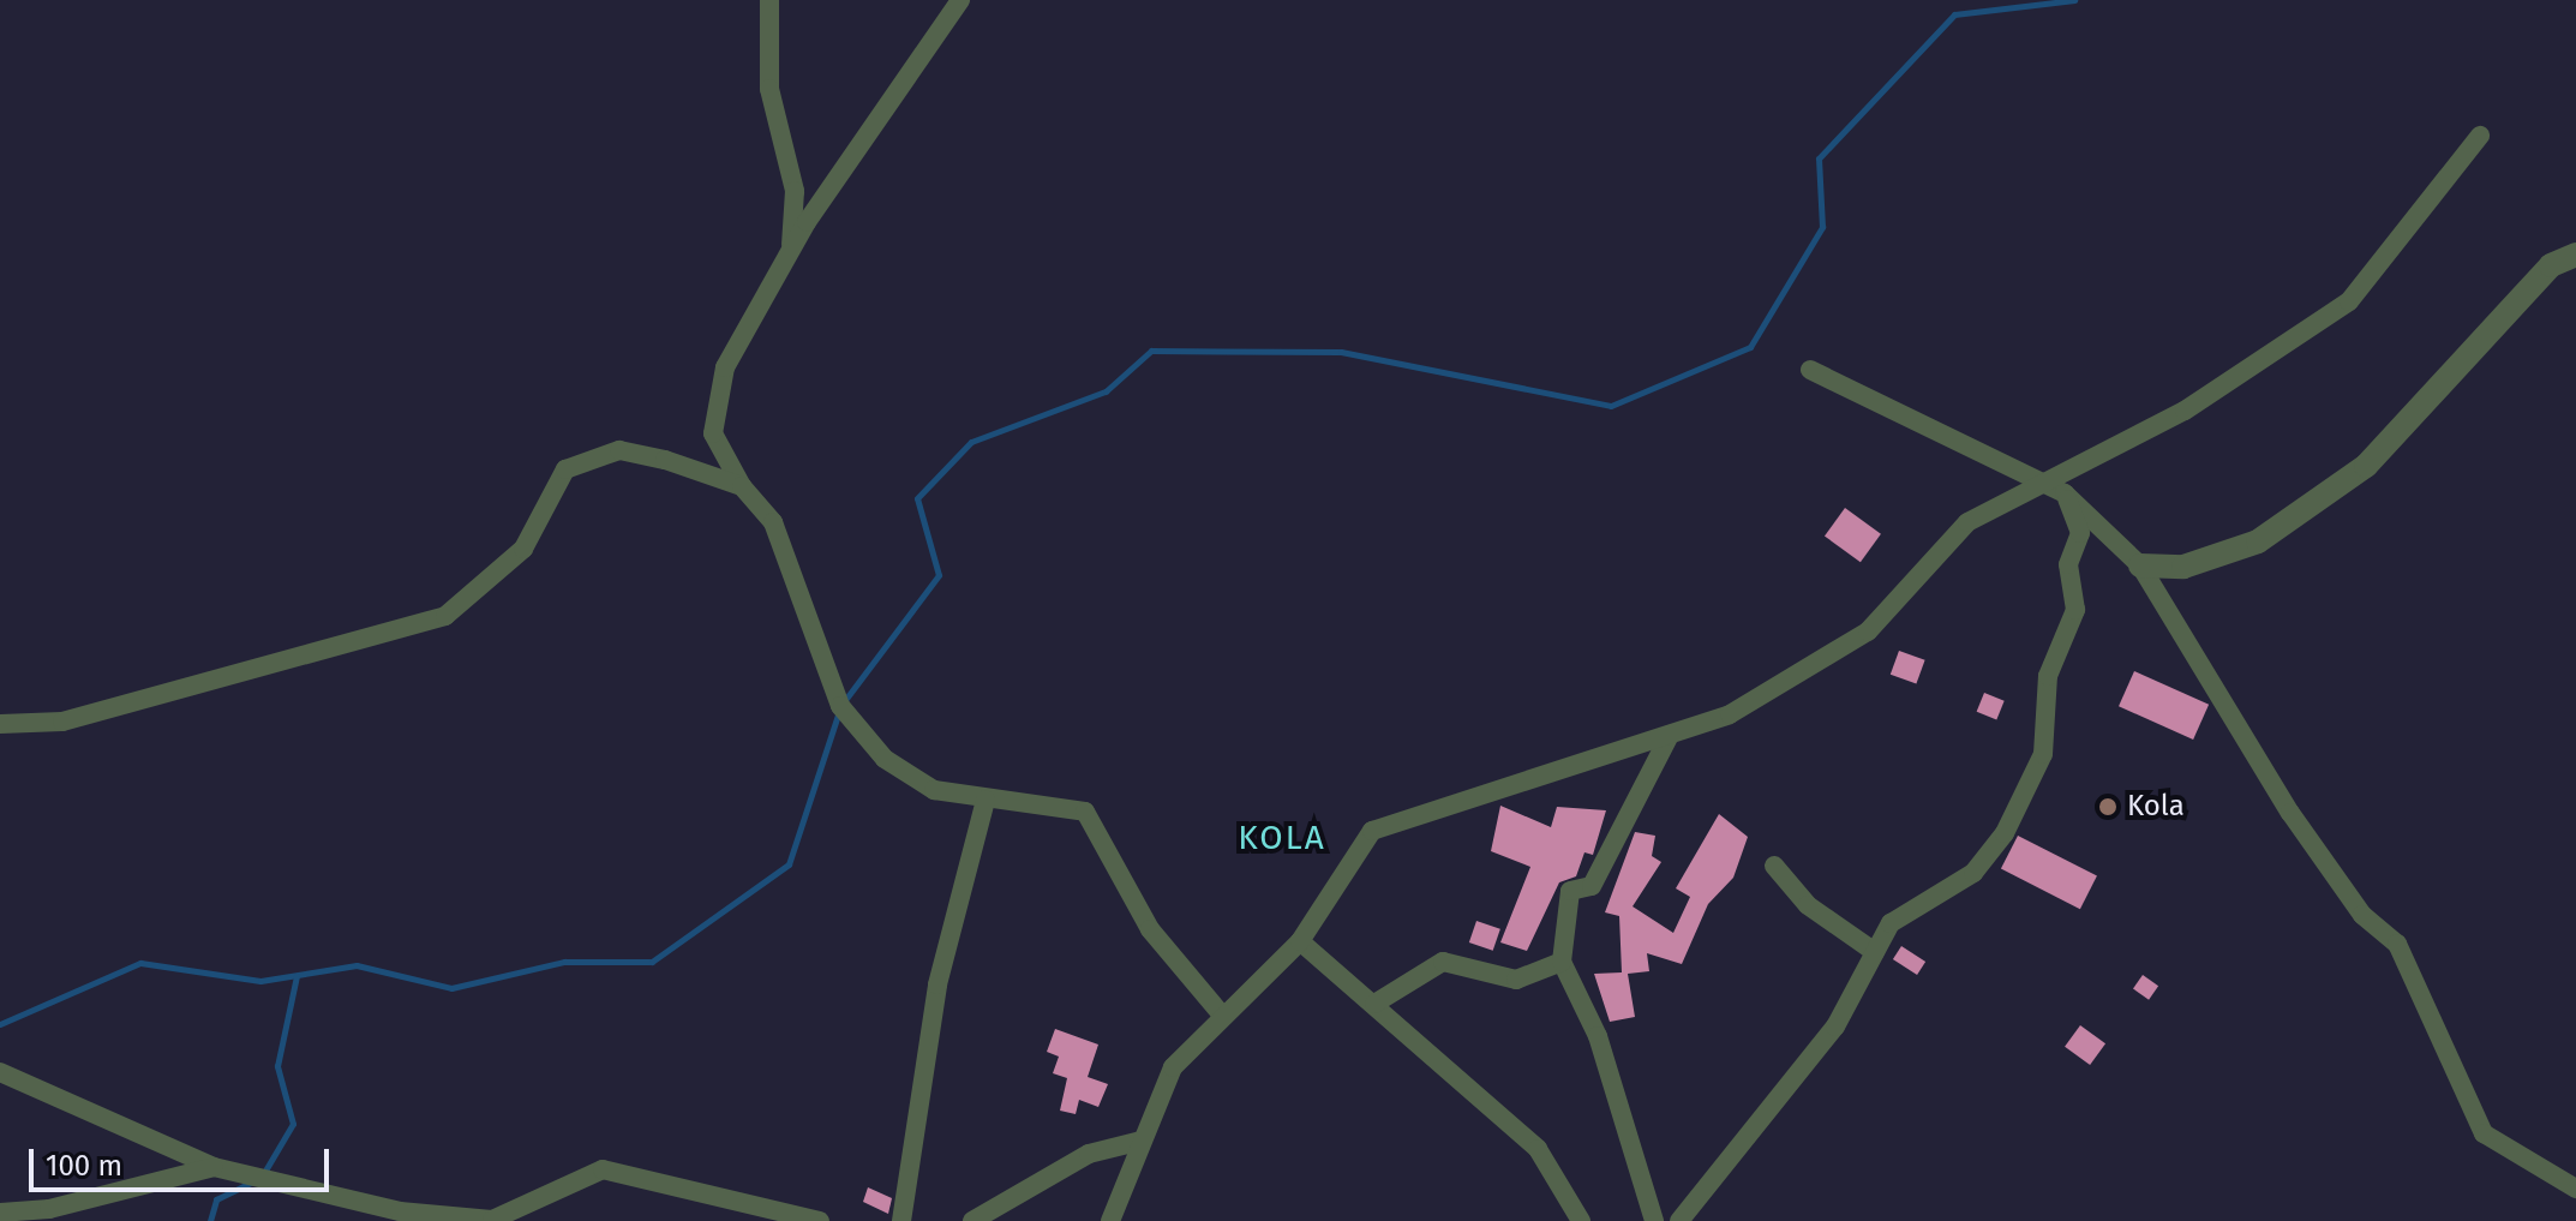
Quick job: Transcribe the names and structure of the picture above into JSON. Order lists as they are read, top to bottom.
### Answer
{
  "districts": ["KOLA"],
  "places": ["Kola"],
  "scale_bar": "100 m"
}
